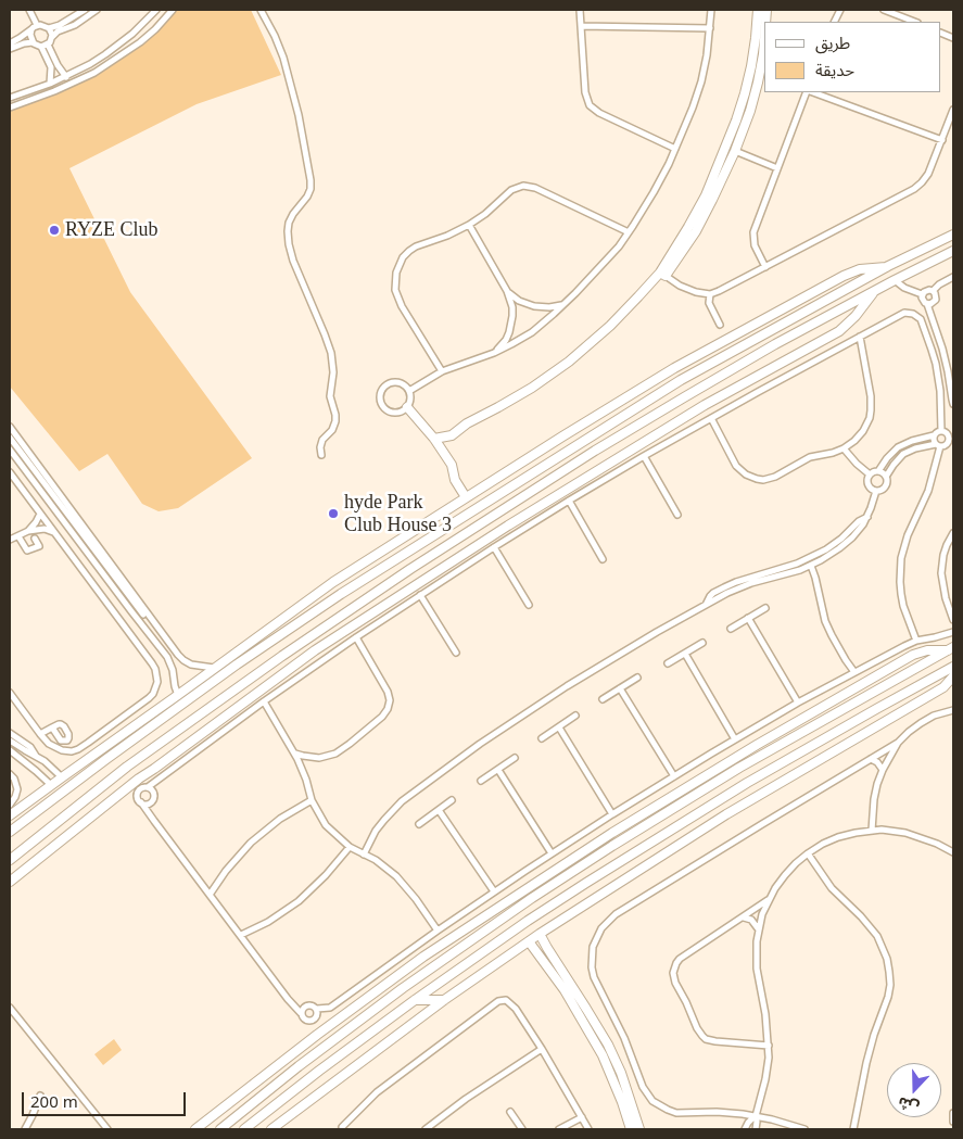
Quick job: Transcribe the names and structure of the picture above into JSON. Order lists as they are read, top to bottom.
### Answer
{
  "places": ["RYZE Club", "hyde Park Club House 3"],
  "legend": ["طريق", "حديقة"],
  "scale_bar": "200 m",
  "north": "bottom"
}
